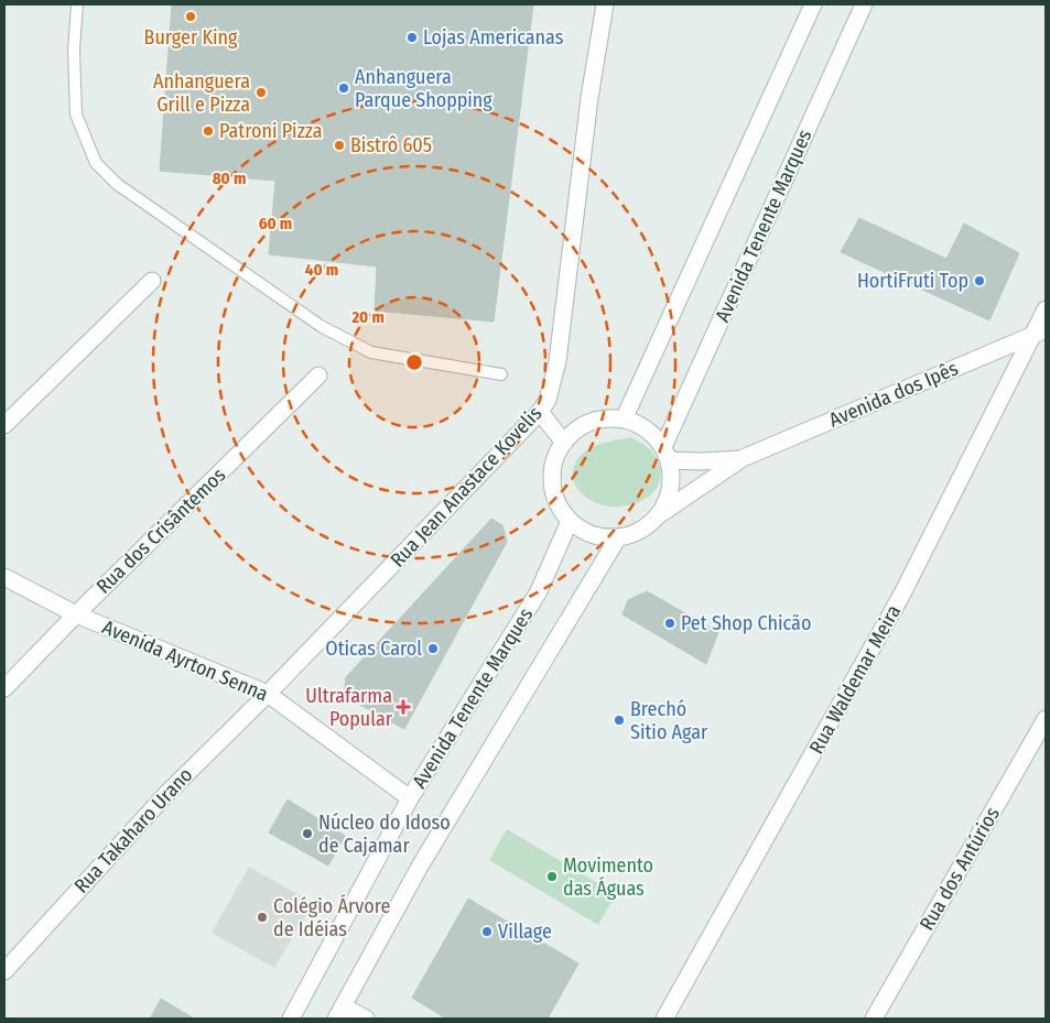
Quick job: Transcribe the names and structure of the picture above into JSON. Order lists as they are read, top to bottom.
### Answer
{
  "streets": {
    "street": [
      "Avenida Tenente Marques",
      "Avenida dos Ipês",
      "Rua Jean Anastace Kovelis",
      "Rua dos Crisântemos",
      "Avenida Ayrton Senna",
      "Rua Waldemar Meira",
      "Rua Takaharo Urano",
      "Rua dos Antúrios"
    ]
  },
  "crossings": [
    ["Avenida Tenente Marques", "Avenida dos Ipês"],
    ["Avenida Tenente Marques", "Avenida Ayrton Senna"],
    ["Avenida dos Ipês", "Rua Waldemar Meira"],
    ["Rua Jean Anastace Kovelis", "Avenida Ayrton Senna"],
    ["Rua Jean Anastace Kovelis", "Rua Takaharo Urano"],
    ["Rua dos Crisântemos", "Avenida Ayrton Senna"],
    ["Avenida Ayrton Senna", "Rua Takaharo Urano"]
  ],
  "places": {
    "other": [
      "Burger King",
      "Lojas Americanas",
      "Anhanguera Parque Shopping",
      "Anhanguera Grill e Pizza",
      "Patroni Pizza",
      "Bistrô 605",
      "HortiFruti Top",
      "Pet Shop Chicão",
      "Oticas Carol",
      "Brechó Sitio Agar",
      "Núcleo do Idoso de Cajamar",
      "Movimento das Águas",
      "Colégio Árvore de Idéias",
      "Village"
    ],
    "health": ["Ultrafarma Popular"]
  },
  "rings": [
    "80 m",
    "60 m",
    "40 m",
    "20 m"
  ]
}
